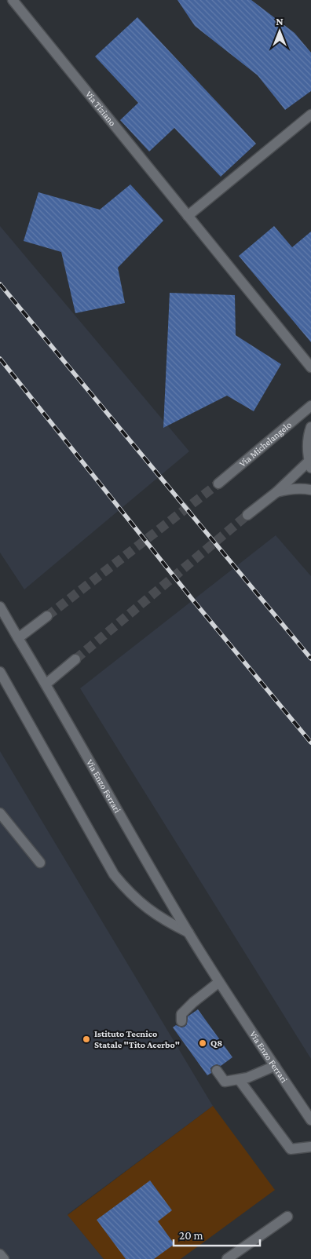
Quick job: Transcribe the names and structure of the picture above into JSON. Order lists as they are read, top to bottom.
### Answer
{
  "streets": {
    "street": ["Via Tiziano", "Via Michelangelo", "Via Enzo Ferrari"]
  },
  "places": ["Istituto Tecnico Statale \"Tito Acerbo\"", "Q8"],
  "scale_bar": "20 m",
  "north": "top"
}
